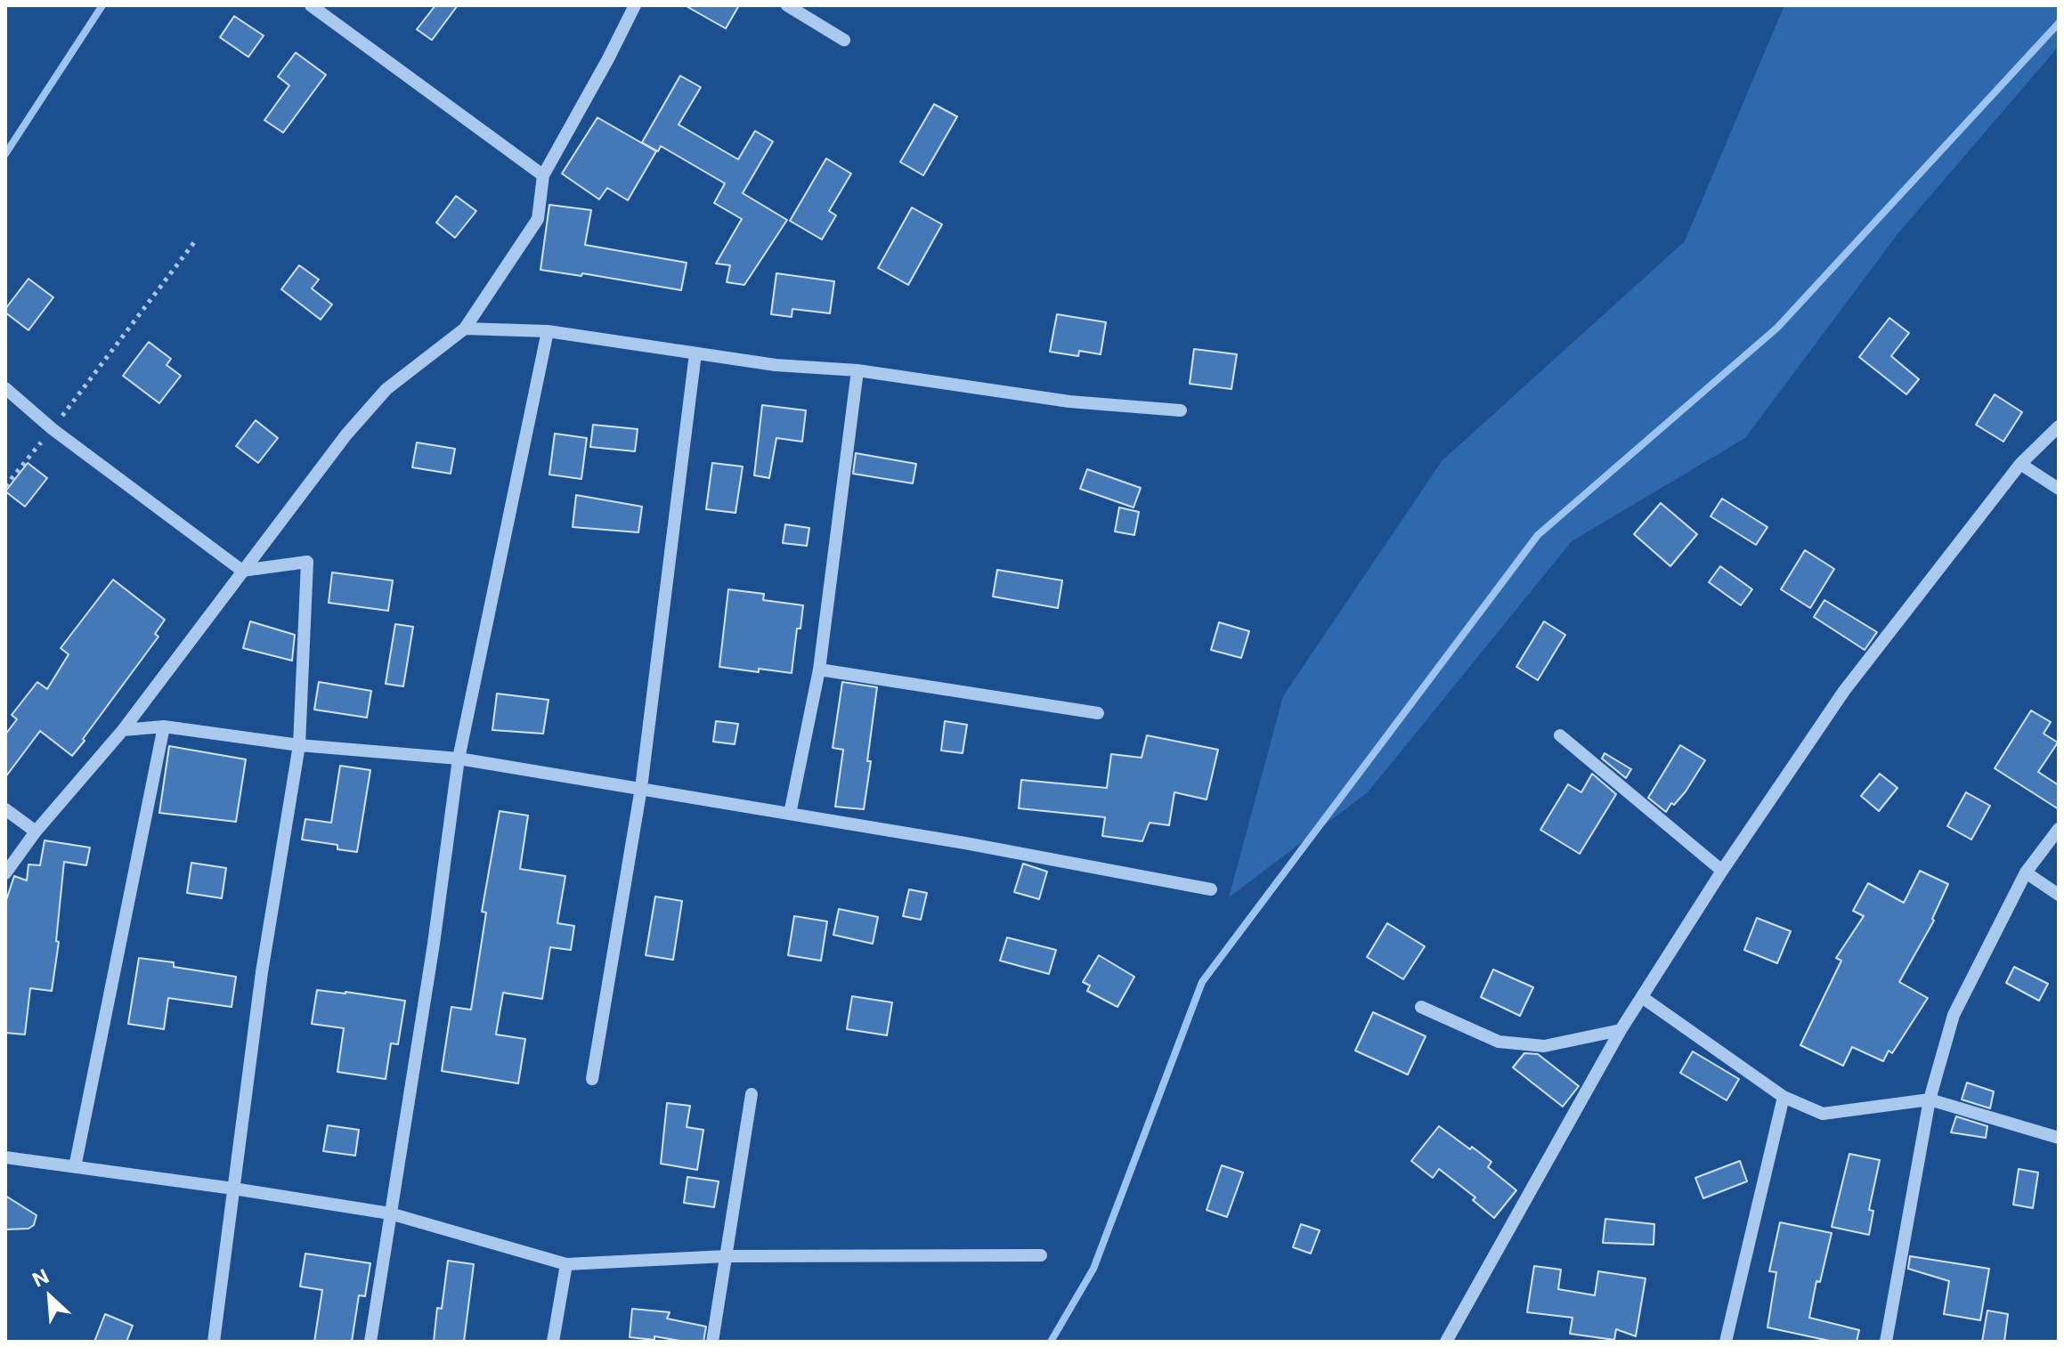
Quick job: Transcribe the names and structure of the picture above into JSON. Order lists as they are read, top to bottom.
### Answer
{
  "north": "top left"
}
